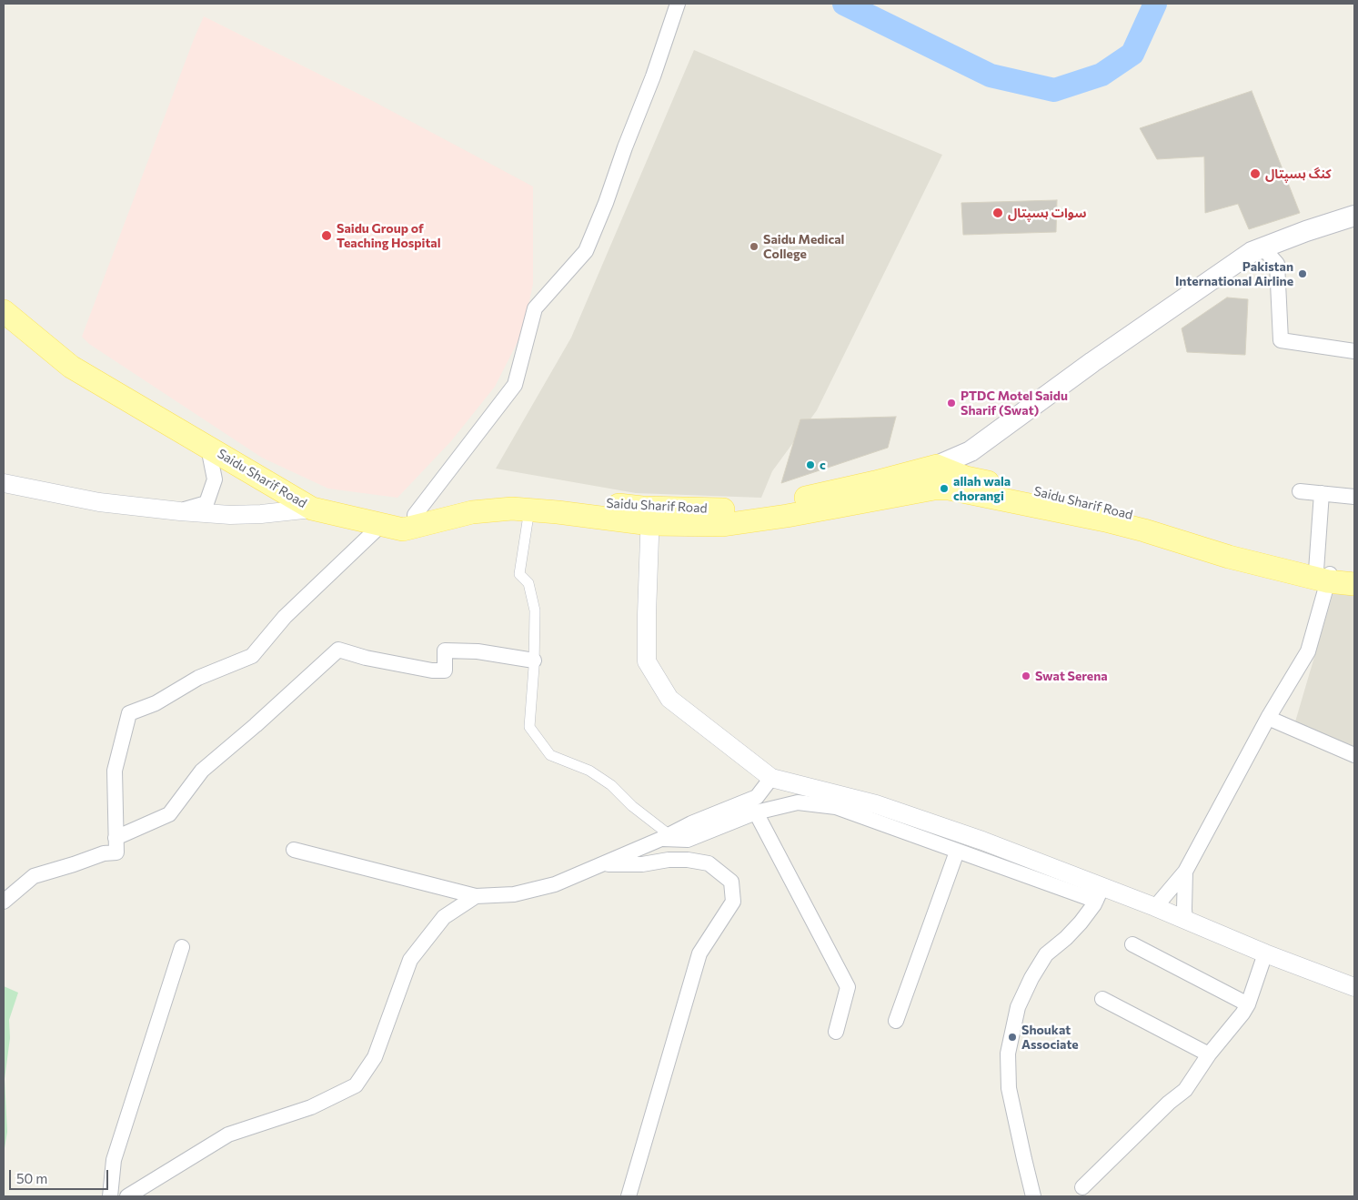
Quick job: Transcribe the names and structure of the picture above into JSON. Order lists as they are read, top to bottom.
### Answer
{
  "streets": {
    "main road": ["Saidu Sharif Road"]
  },
  "places": [
    "کنگ ہسپتال",
    "سوات ہسپتال",
    "Saidu Group of Teaching Hospital",
    "Saidu Medical College",
    "Pakistan International Airline",
    "PTDC Motel Saidu Sharif (Swat)",
    "c",
    "allah wala chorangi",
    "Swat Serena",
    "Shoukat Associate"
  ],
  "scale_bar": "50 m"
}
